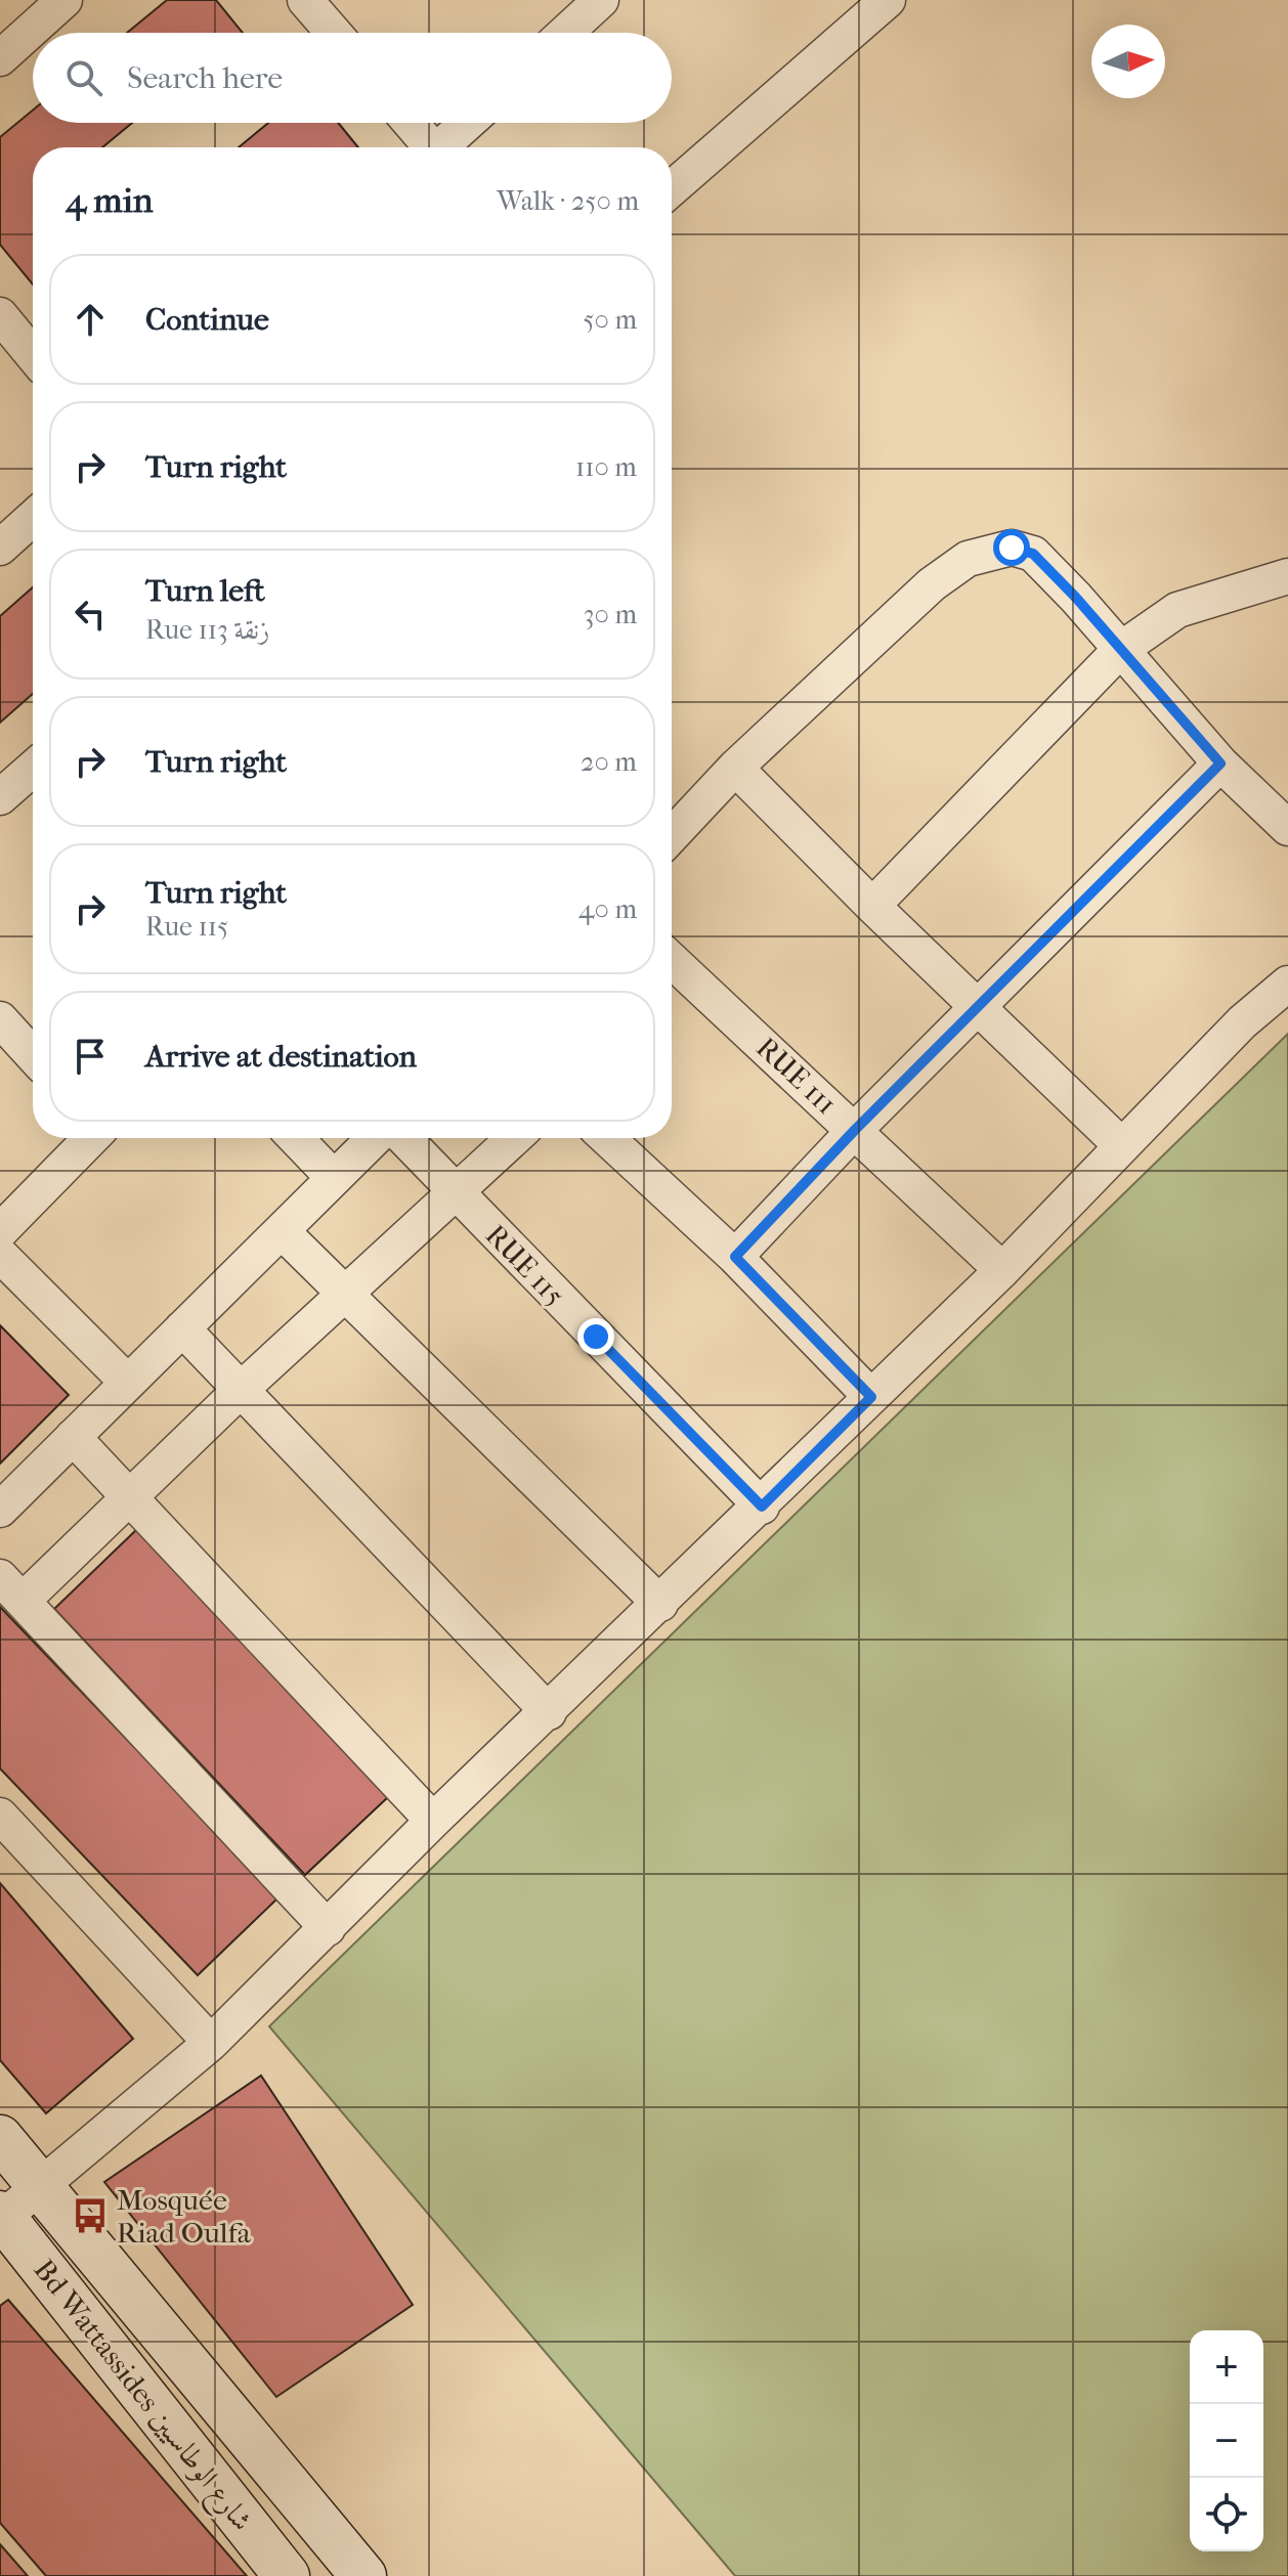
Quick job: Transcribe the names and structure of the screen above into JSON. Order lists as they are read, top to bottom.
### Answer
{
  "streets": {
    "street": ["RUE 111", "RUE 115", "Bd Wattassides شارع الوطاسيين"]
  },
  "places": {
    "bus stop": ["Mosquée Riad Oulfa"]
  },
  "north": "right",
  "page": {
    "search": "Search here",
    "heading": ["4 min", "Walk · 250 m"],
    "list": [
      ["Continue", "50 m"],
      ["Turn right", "110 m"],
      ["Turn left", "Rue 113 زنقة", "30 m"],
      ["Turn right", "20 m"],
      ["Turn right", "Rue 115", "40 m"],
      "Arrive at destination"
    ],
    "map_buttons": ["+", "−"]
  }
}
